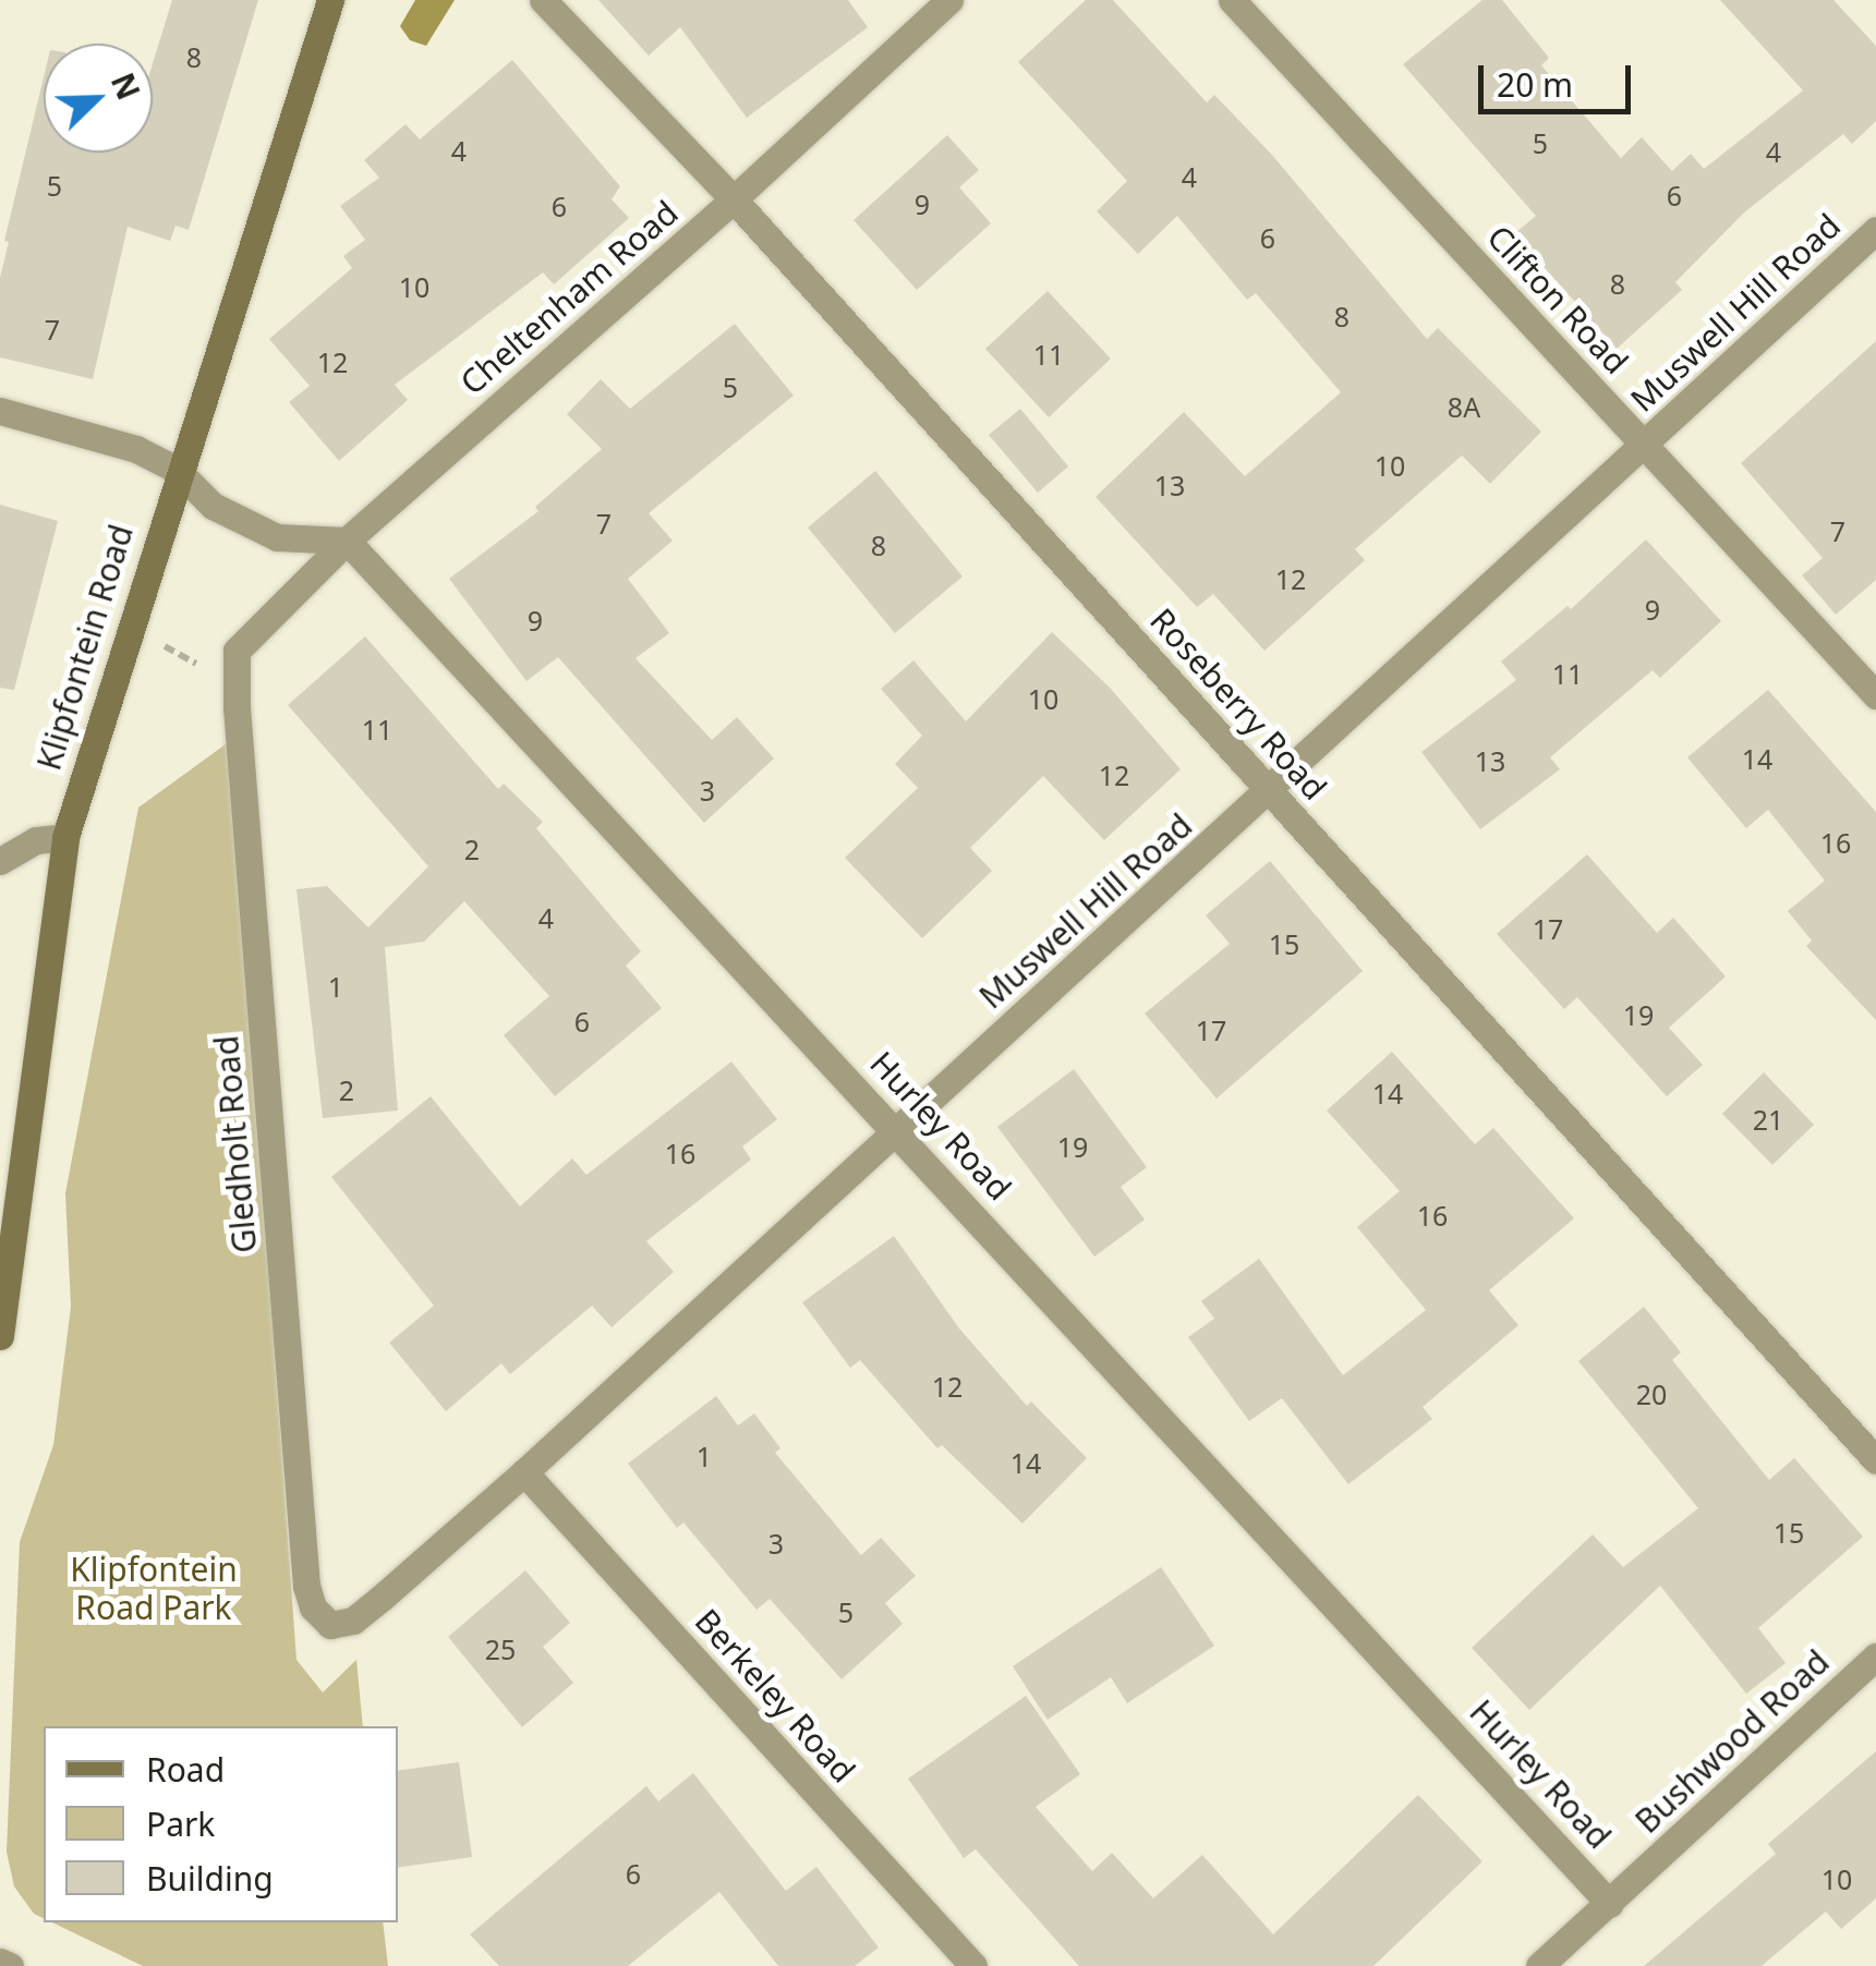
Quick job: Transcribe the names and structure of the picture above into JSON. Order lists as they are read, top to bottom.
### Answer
{
  "streets": {
    "main road": ["Klipfontein Road"],
    "street": [
      "Cheltenham Road",
      "Clifton Road",
      "Muswell Hill Road",
      "Roseberry Road",
      "Hurley Road",
      "Gledholt Road",
      "Berkeley Road",
      "Bushwood Road"
    ]
  },
  "crossings": [
    ["Cheltenham Road", "Roseberry Road"],
    ["Cheltenham Road", "Hurley Road"],
    ["Cheltenham Road", "Gledholt Road"],
    ["Clifton Road", "Muswell Hill Road"],
    ["Muswell Hill Road", "Roseberry Road"],
    ["Muswell Hill Road", "Hurley Road"],
    ["Muswell Hill Road", "Gledholt Road"],
    ["Muswell Hill Road", "Berkeley Road"],
    ["Hurley Road", "Bushwood Road"]
  ],
  "parks": ["Klipfontein Road Park"],
  "house_numbers": [
    "8",
    "5",
    "4",
    "4",
    "4",
    "5",
    "6",
    "9",
    "6",
    "6",
    "8",
    "10",
    "8",
    "7",
    "11",
    "12",
    "5",
    "8A",
    "10",
    "13",
    "7",
    "7",
    "8",
    "12",
    "9",
    "9",
    "11",
    "10",
    "11",
    "14",
    "13",
    "12",
    "3",
    "16",
    "2",
    "4",
    "17",
    "15",
    "1",
    "19",
    "6",
    "17",
    "2",
    "14",
    "21",
    "19",
    "16",
    "16",
    "12",
    "20",
    "1",
    "14",
    "15",
    "3",
    "5",
    "25",
    "6",
    "10"
  ],
  "legend": ["Road", "Park", "Building"],
  "scale_bar": "20 m",
  "north": "top right"
}
